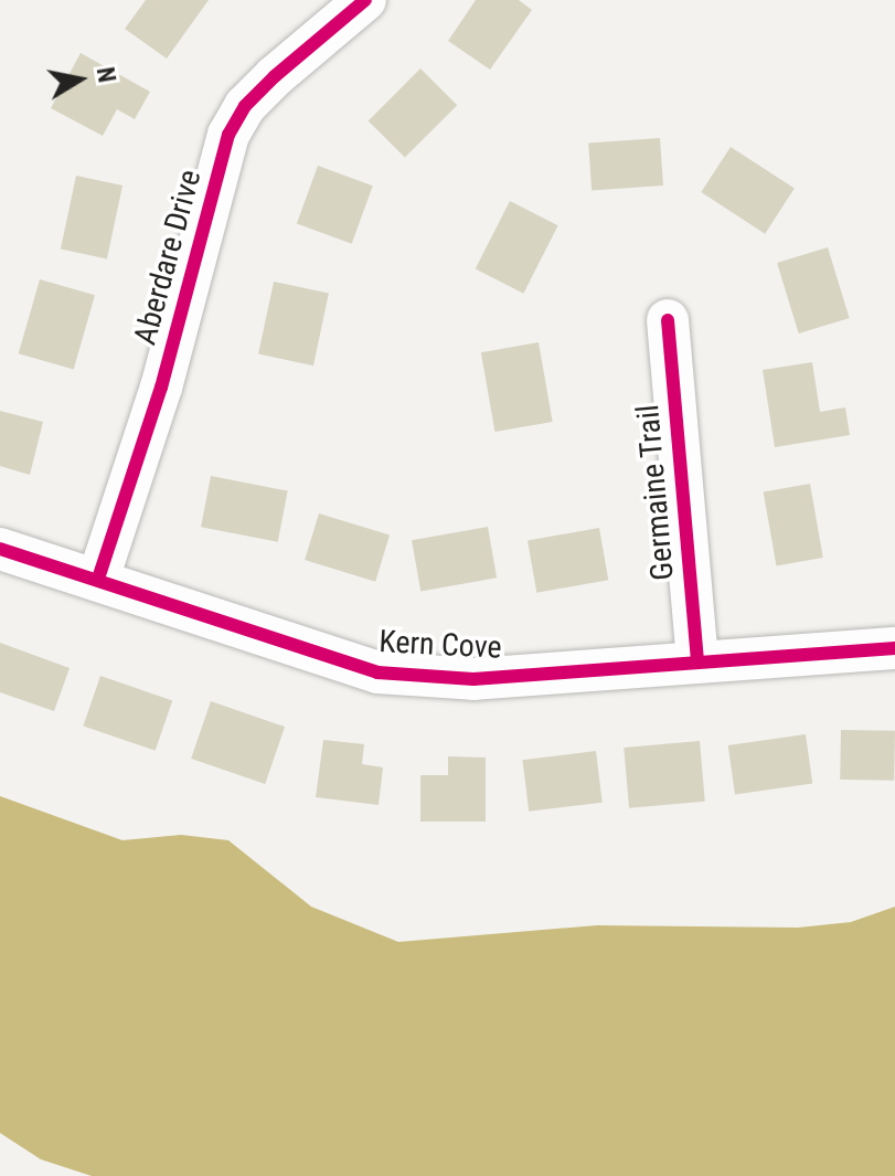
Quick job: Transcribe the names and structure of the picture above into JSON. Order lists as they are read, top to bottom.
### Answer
{
  "streets": {
    "street": ["Aberdare Drive", "Germaine Trail", "Kern Cove"]
  },
  "crossings": [
    ["Aberdare Drive", "Kern Cove"],
    ["Germaine Trail", "Kern Cove"]
  ],
  "north": "right"
}
